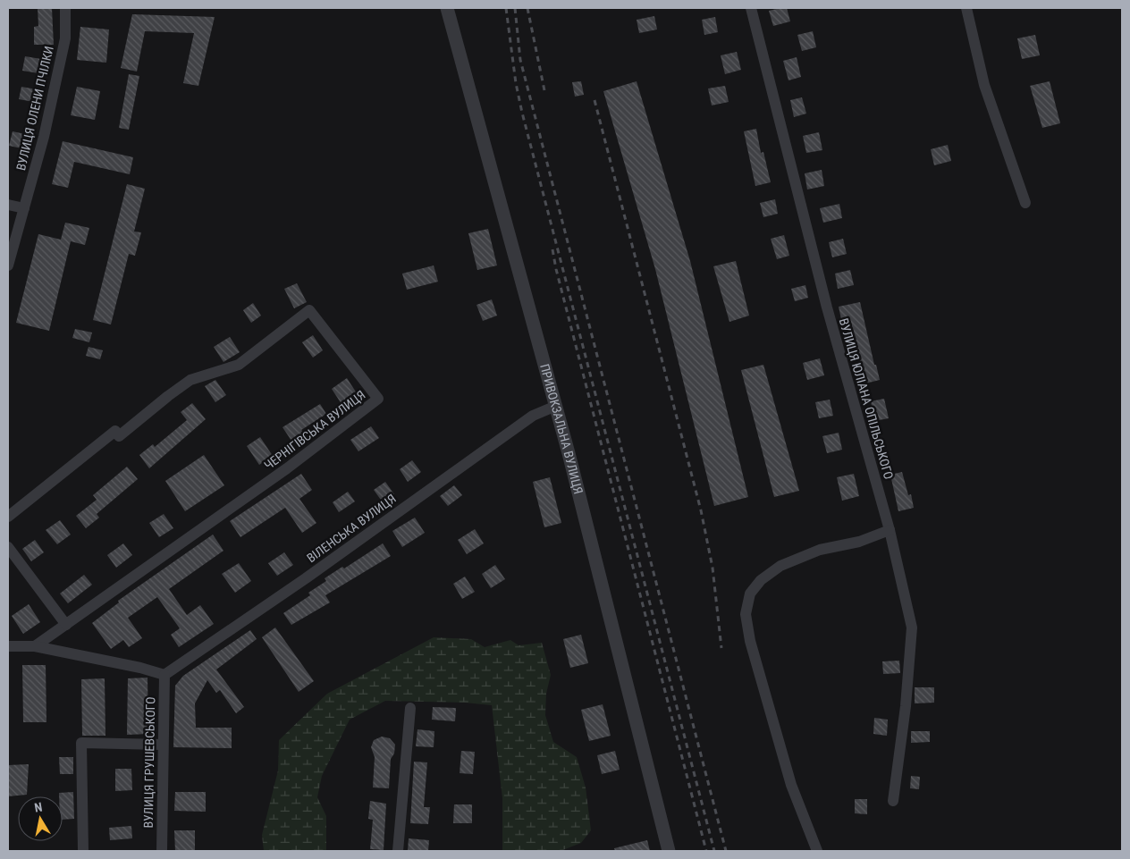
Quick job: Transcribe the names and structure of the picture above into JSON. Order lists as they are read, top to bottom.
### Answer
{
  "streets": {
    "street": [
      "ВУЛИЦЯ ОЛЕНИ ПЧІЛКИ",
      "ВУЛИЦЯ ЮЛІАНА ОПІЛЬСЬКОГО",
      "ПРИВОКЗАЛЬНА ВУЛИЦЯ",
      "ЧЕРНІГІВСЬКА ВУЛИЦЯ",
      "ВІЛЕНСЬКА ВУЛИЦЯ",
      "ВУЛИЦЯ ГРУШЕВСЬКОГО"
    ]
  },
  "crossings": [
    ["ПРИВОКЗАЛЬНА ВУЛИЦЯ", "ВІЛЕНСЬКА ВУЛИЦЯ"],
    ["ВІЛЕНСЬКА ВУЛИЦЯ", "ВУЛИЦЯ ГРУШЕВСЬКОГО"]
  ],
  "north": "top"
}
